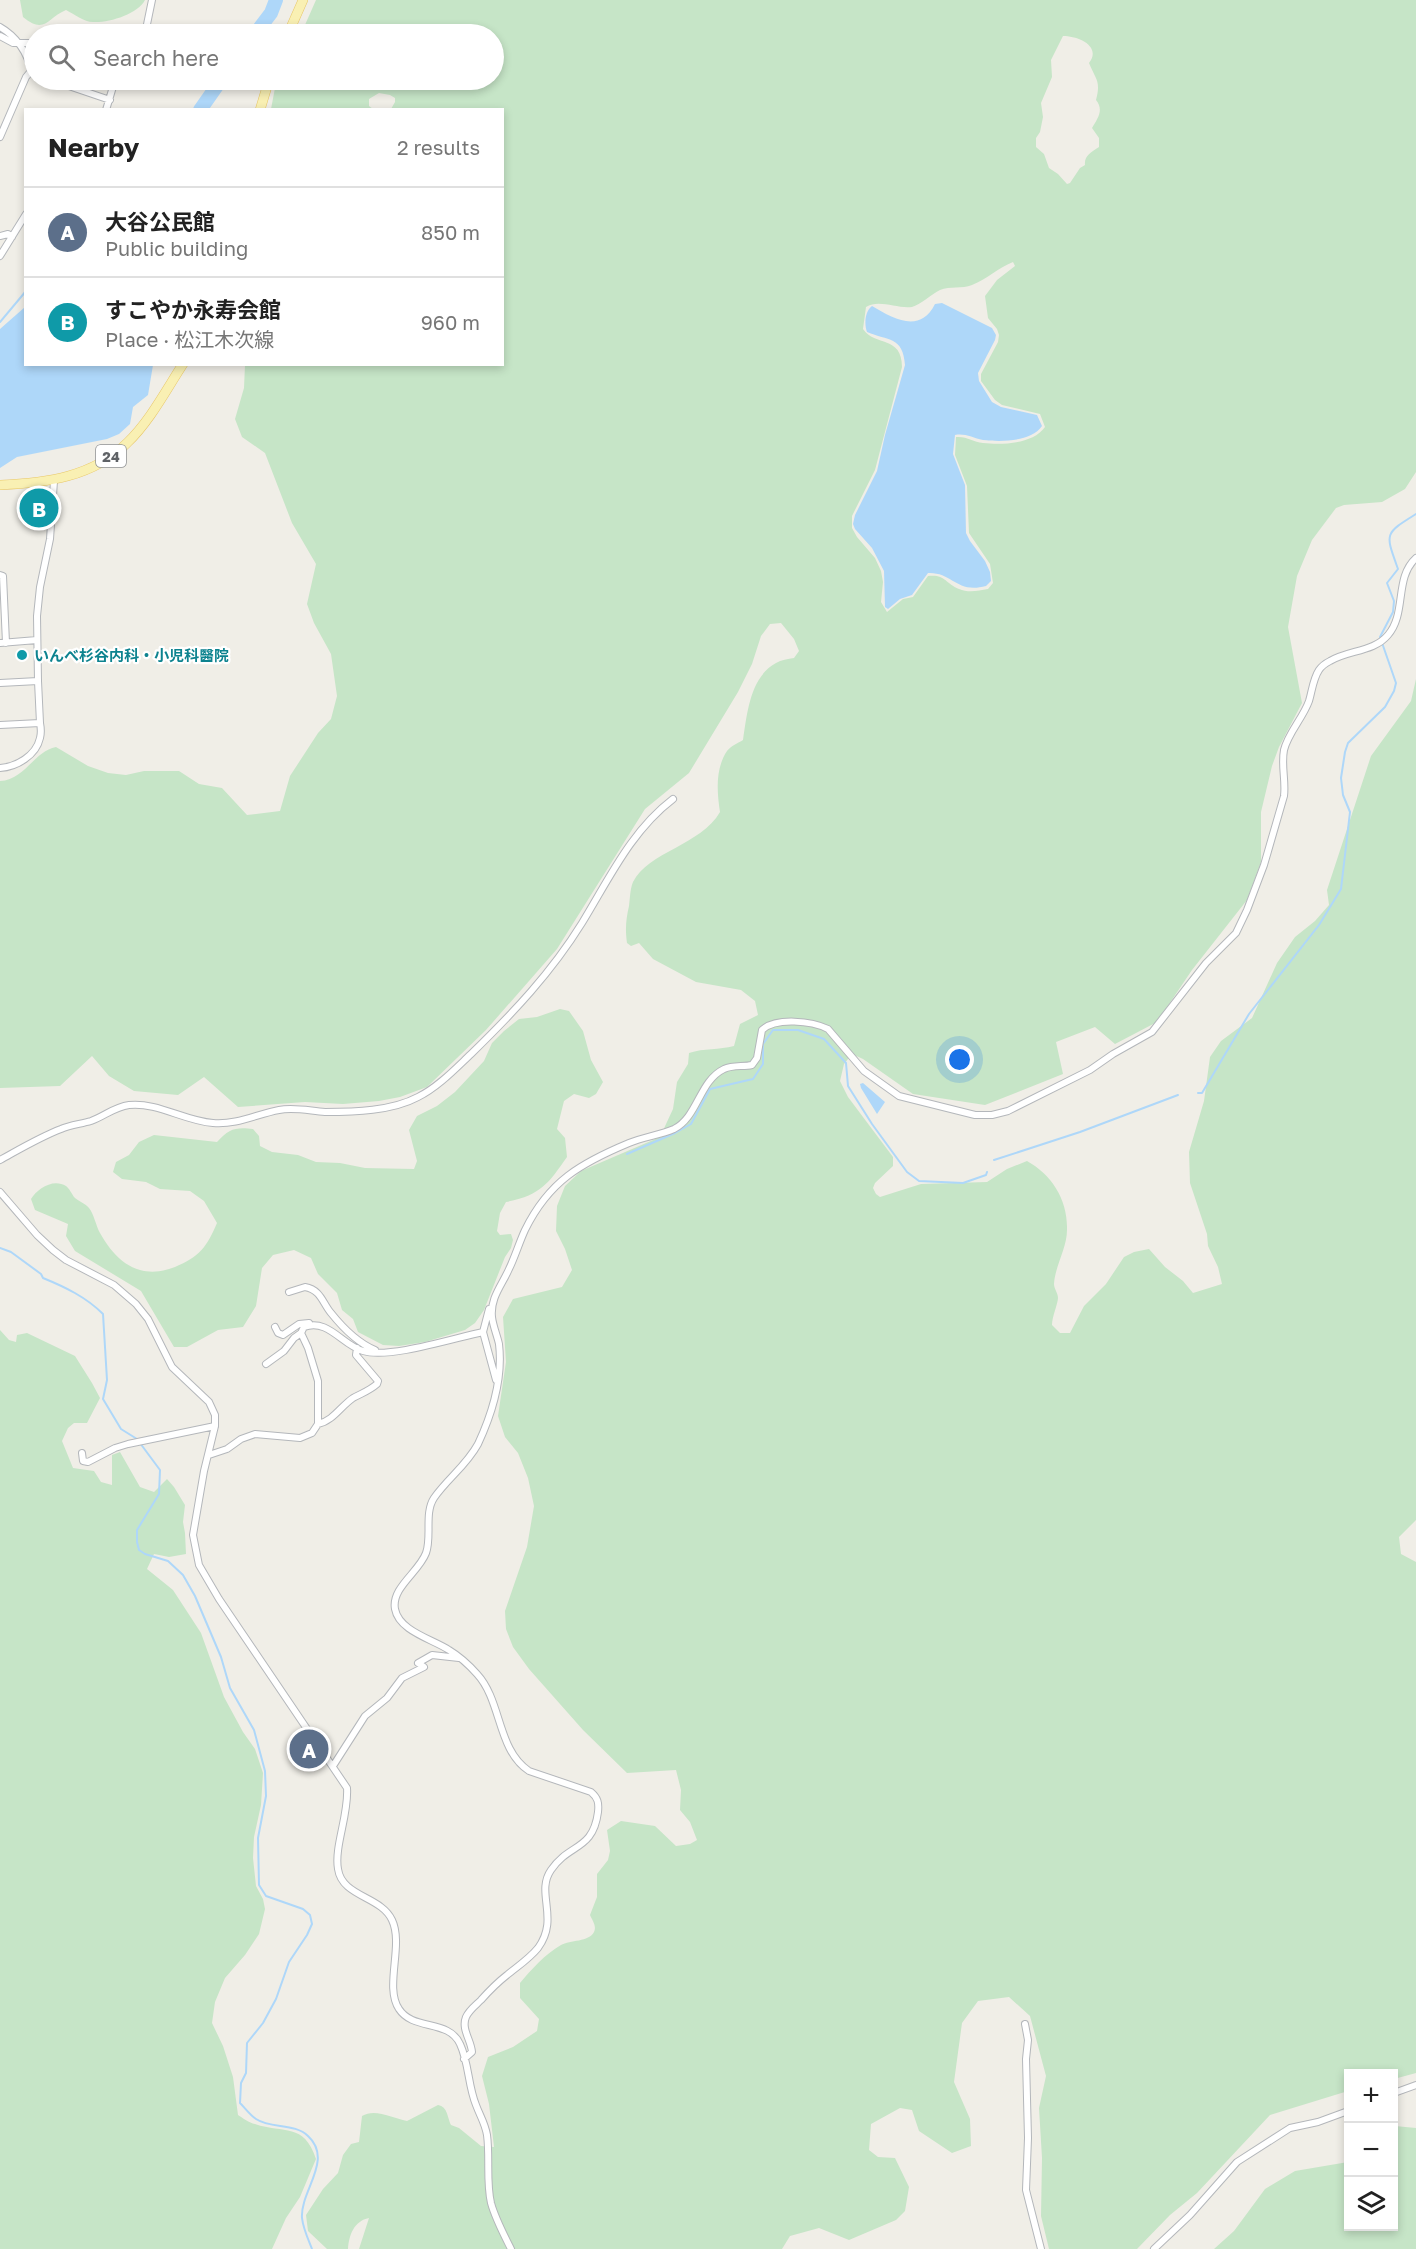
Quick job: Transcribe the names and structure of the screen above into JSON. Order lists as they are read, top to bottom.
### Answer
{
  "streets": {
    "main road": ["24"]
  },
  "places": ["いんべ杉谷内科・小児科醫院"],
  "page": {
    "search": "Search here",
    "heading": ["Nearby", "2 results"],
    "list": [
      {
        "mark": "A",
        "name": "大谷公民館",
        "note": "Public building",
        "value": "850 m"
      },
      {
        "mark": "B",
        "name": "すこやか永寿会館",
        "note": "Place · 松江木次線",
        "value": "960 m"
      }
    ],
    "pins": ["B", "A"],
    "map_buttons": ["+", "−"]
  }
}
